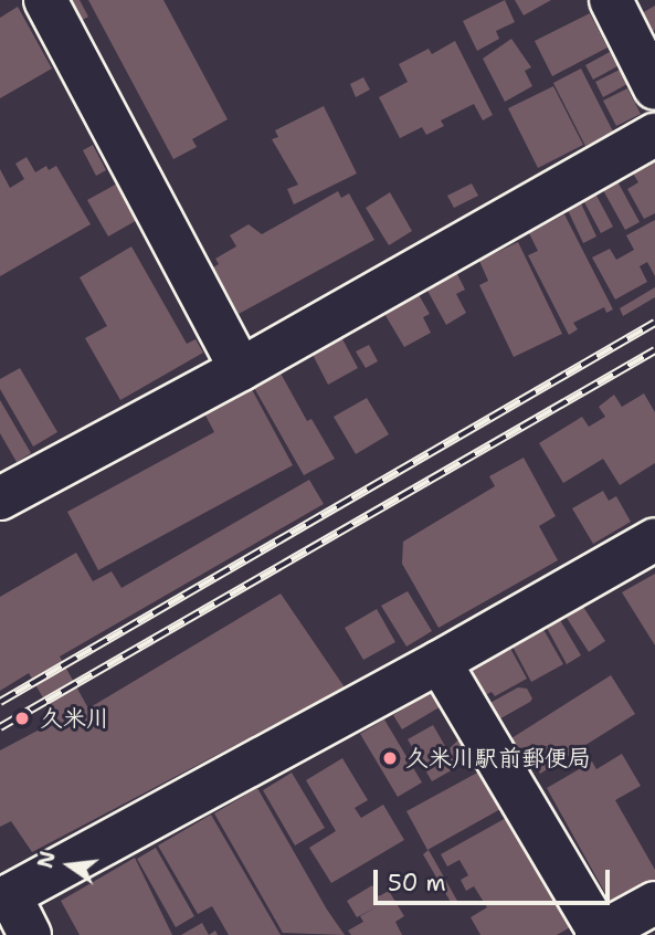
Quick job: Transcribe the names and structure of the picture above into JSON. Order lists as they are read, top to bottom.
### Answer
{
  "places": ["久米川", "久米川駅前郵便局"],
  "scale_bar": "50 m",
  "north": "left"
}
